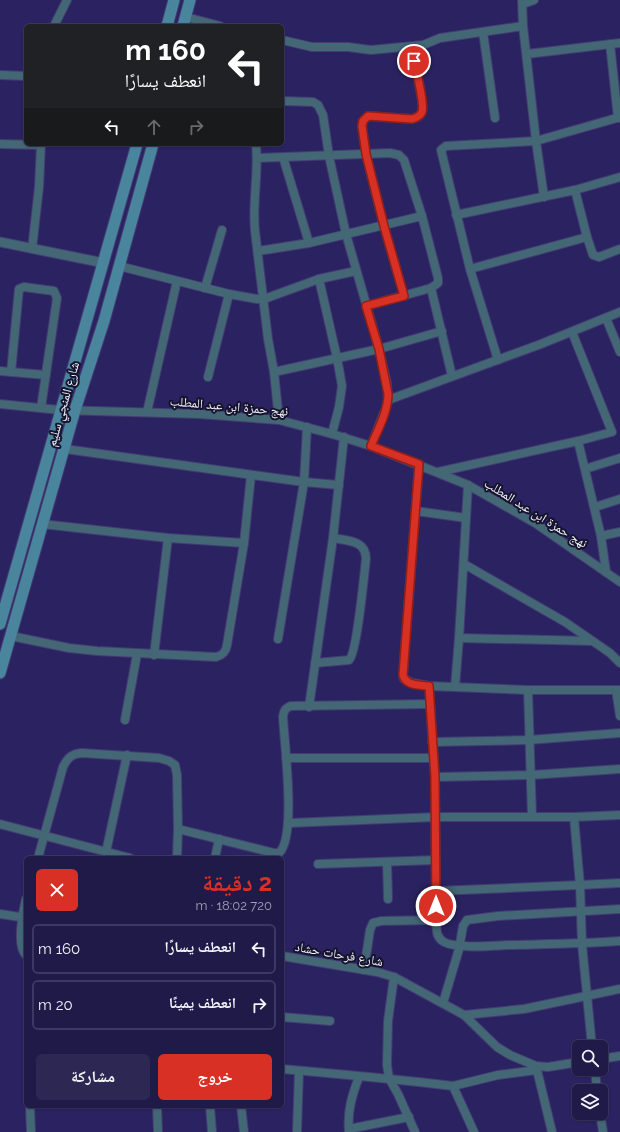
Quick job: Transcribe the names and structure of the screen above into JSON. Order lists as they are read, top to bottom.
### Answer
{
  "streets": {
    "main road": ["شارع المنجي سليم"],
    "street": ["نهج حمزة ابن عبد المطلب", "شارع فرحات حشاد"]
  },
  "crossings": [
    ["شارع المنجي سليم", "نهج حمزة ابن عبد المطلب"]
  ],
  "page": {
    "turn": ["160 m", "انعطف يسارًا"],
    "heading": ["2 دقيقة", "720 m · 18:02"],
    "list": [
      {
        "name": "انعطف يسارًا",
        "value": "160 m"
      },
      {
        "name": "انعطف يمينًا",
        "value": "20 m"
      }
    ],
    "buttons": ["خروج", "مشاركة"]
  }
}
